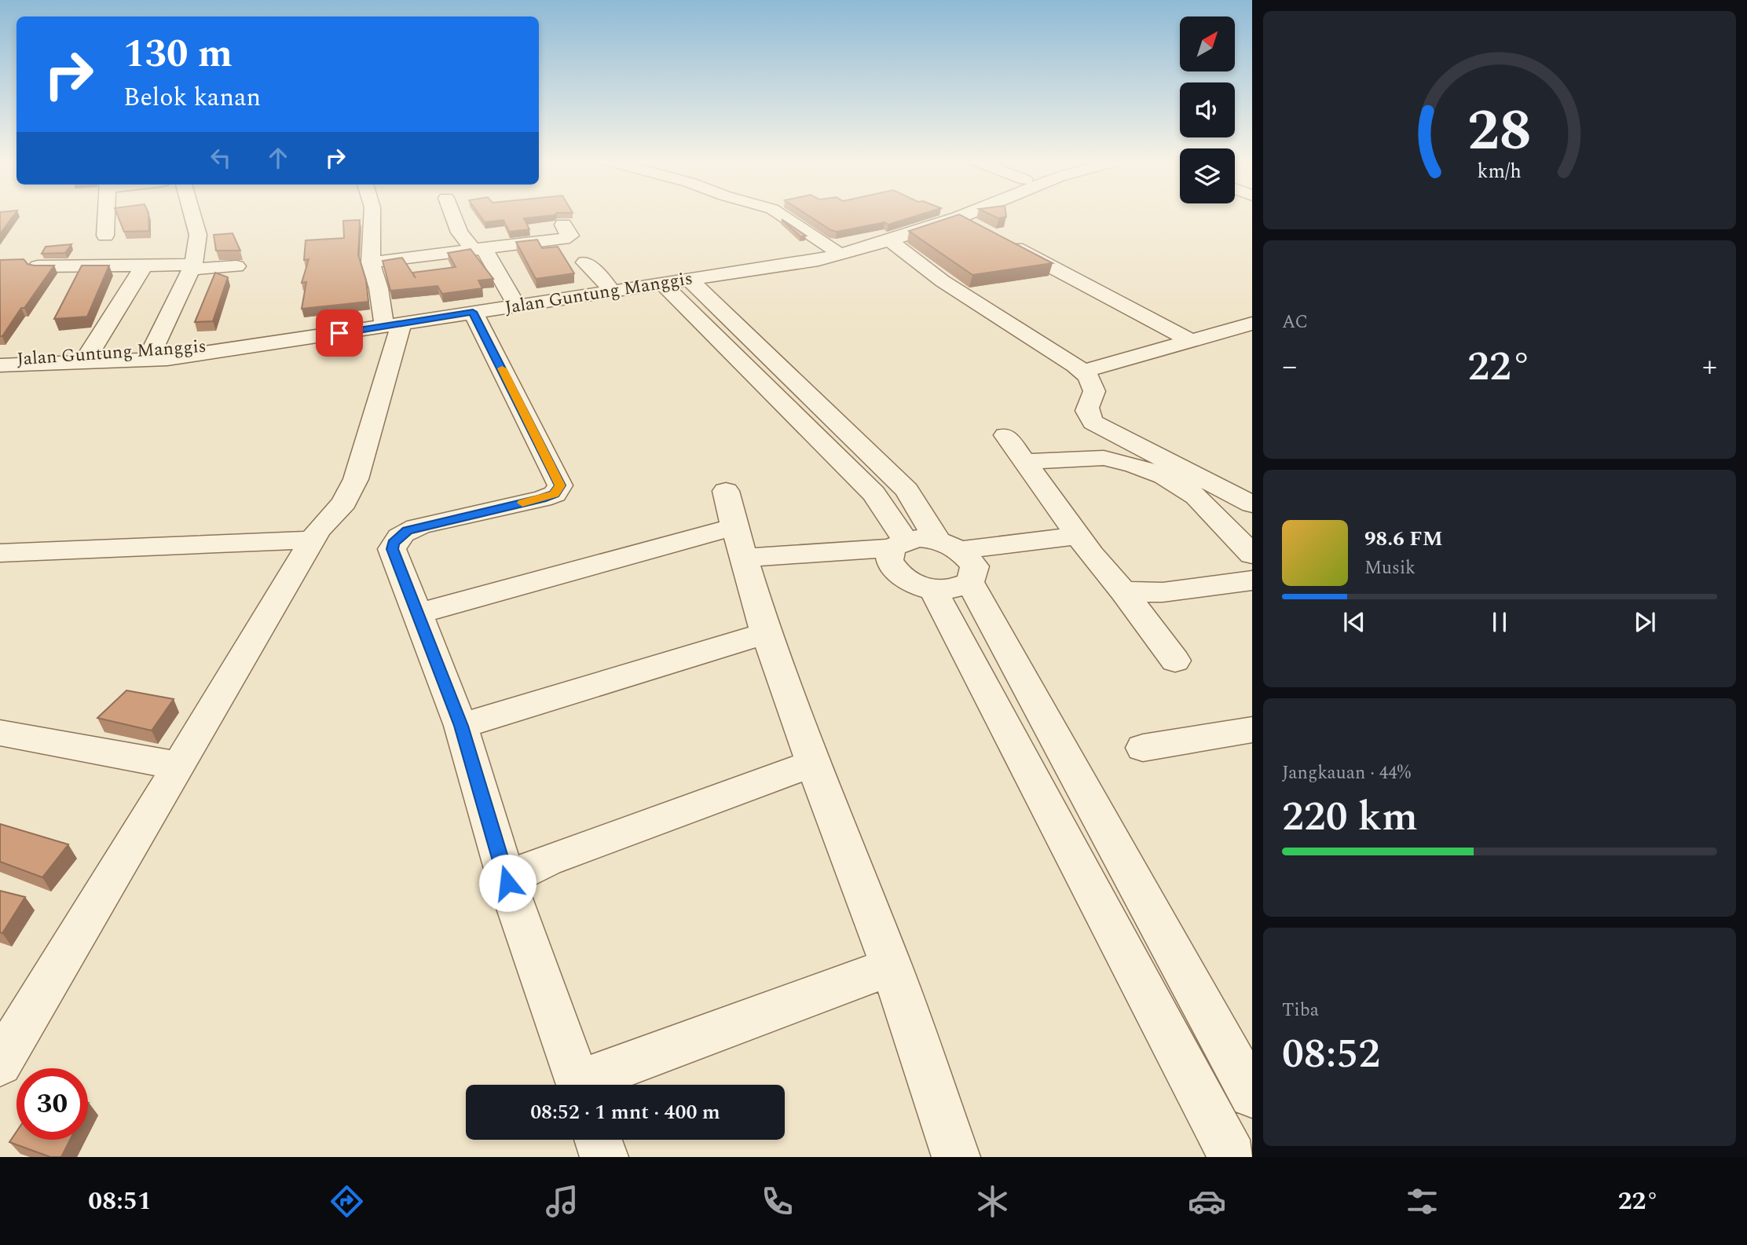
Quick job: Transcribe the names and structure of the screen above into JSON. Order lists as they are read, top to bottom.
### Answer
{
  "streets": {
    "street": ["Jalan Guntung Manggis"]
  },
  "north": "top right",
  "page": {
    "turn": ["130 m", "Belok kanan"],
    "tile": [
      "AC",
      ["Jangkauan · 44%", "220 km"],
      ["Tiba", "08:52"]
    ],
    "heat": ["−", "22°", "+"],
    "song": ["98.6 FM", "Musik"],
    "limit": "30",
    "trip": "08:52 · 1 mnt · 400 m",
    "tabs": ["08:51", "22°"],
    "gauge": ["28", "km/h"]
  }
}
